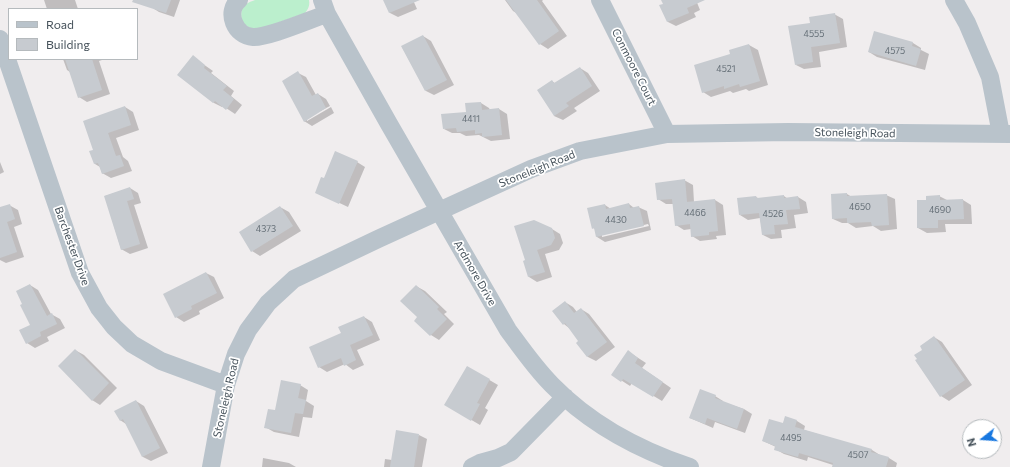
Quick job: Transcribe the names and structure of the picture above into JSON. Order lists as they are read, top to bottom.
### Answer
{
  "streets": {
    "street": [
      "Conmoore Court",
      "Stoneleigh Road",
      "Barchester Drive",
      "Ardmore Drive"
    ]
  },
  "crossings": [
    ["Conmoore Court", "Stoneleigh Road"],
    ["Stoneleigh Road", "Barchester Drive"],
    ["Stoneleigh Road", "Ardmore Drive"]
  ],
  "house_numbers": [
    "4555",
    "4575",
    "4521",
    "4411",
    "4650",
    "4690",
    "4466",
    "4526",
    "4430",
    "4373",
    "4495",
    "4507"
  ],
  "legend": ["Road", "Building"],
  "north": "left"
}
